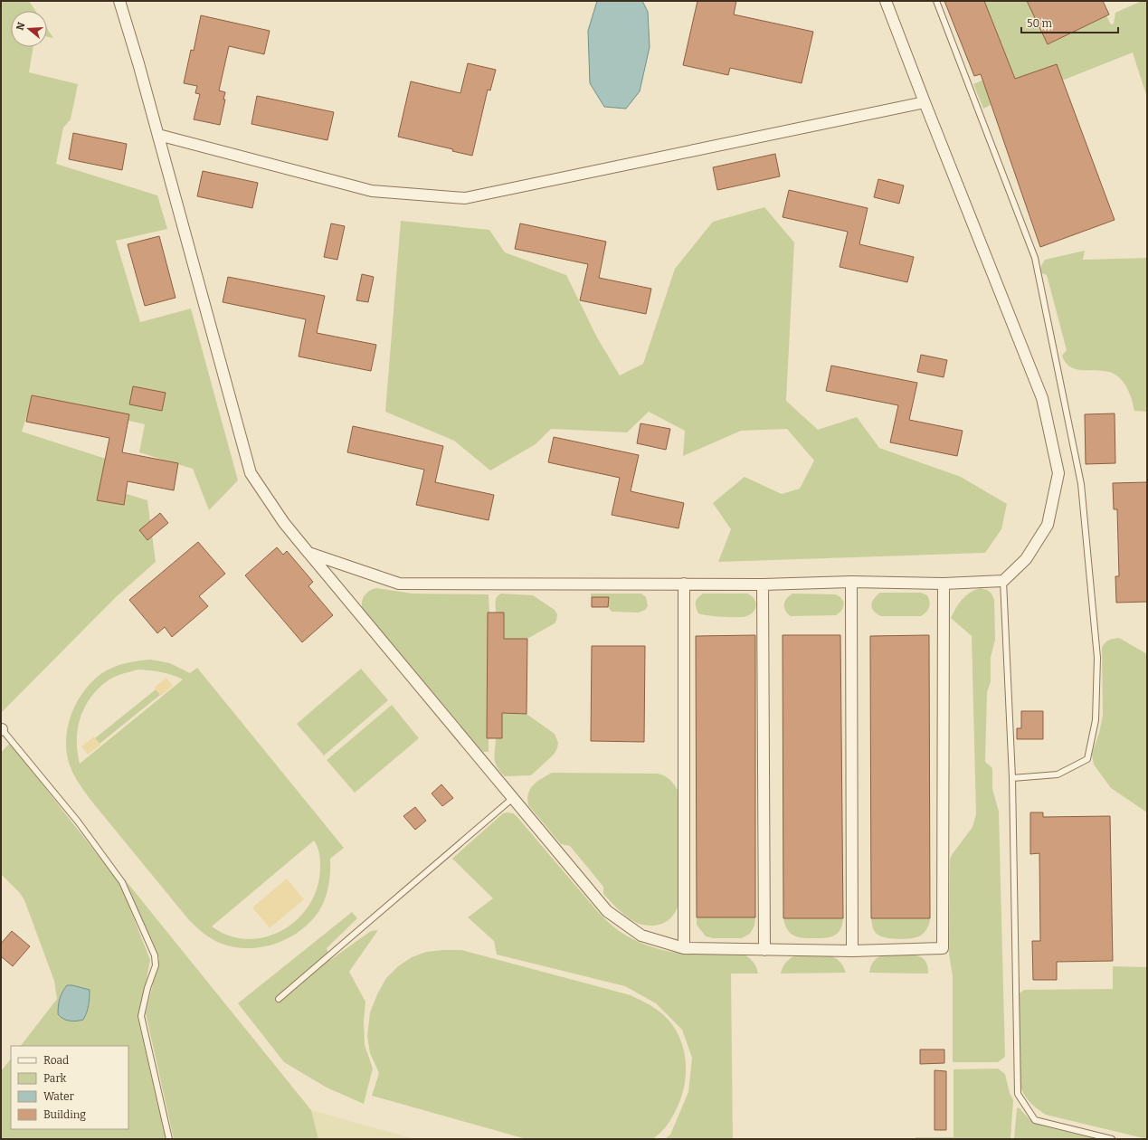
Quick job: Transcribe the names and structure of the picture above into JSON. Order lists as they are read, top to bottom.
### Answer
{
  "legend": [
    "Road",
    "Park",
    "Water",
    "Building"
  ],
  "scale_bar": "50 m",
  "north": "left"
}
